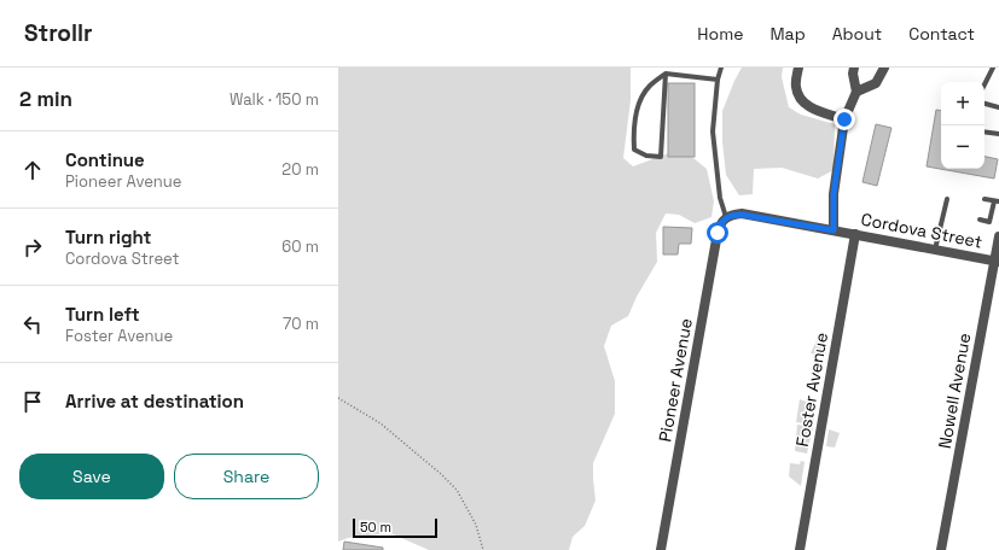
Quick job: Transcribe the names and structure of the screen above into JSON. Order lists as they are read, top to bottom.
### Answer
{
  "streets": {
    "street": [
      "Cordova Street",
      "Pioneer Avenue",
      "Foster Avenue",
      "Nowell Avenue"
    ]
  },
  "crossings": [
    ["Cordova Street", "Pioneer Avenue"],
    ["Cordova Street", "Foster Avenue"],
    ["Cordova Street", "Nowell Avenue"]
  ],
  "scale_bar": "50 m",
  "page": {
    "header": "Strollr",
    "nav": [
      "Home",
      "Map",
      "About",
      "Contact"
    ],
    "heading": ["2 min", "Walk · 150 m"],
    "map_buttons": ["+", "−"],
    "list": [
      ["Continue", "Pioneer Avenue", "20 m"],
      ["Turn right", "Cordova Street", "60 m"],
      ["Turn left", "Foster Avenue", "70 m"],
      "Arrive at destination"
    ],
    "buttons": ["Save", "Share"],
    "scale": "50 m"
  }
}
